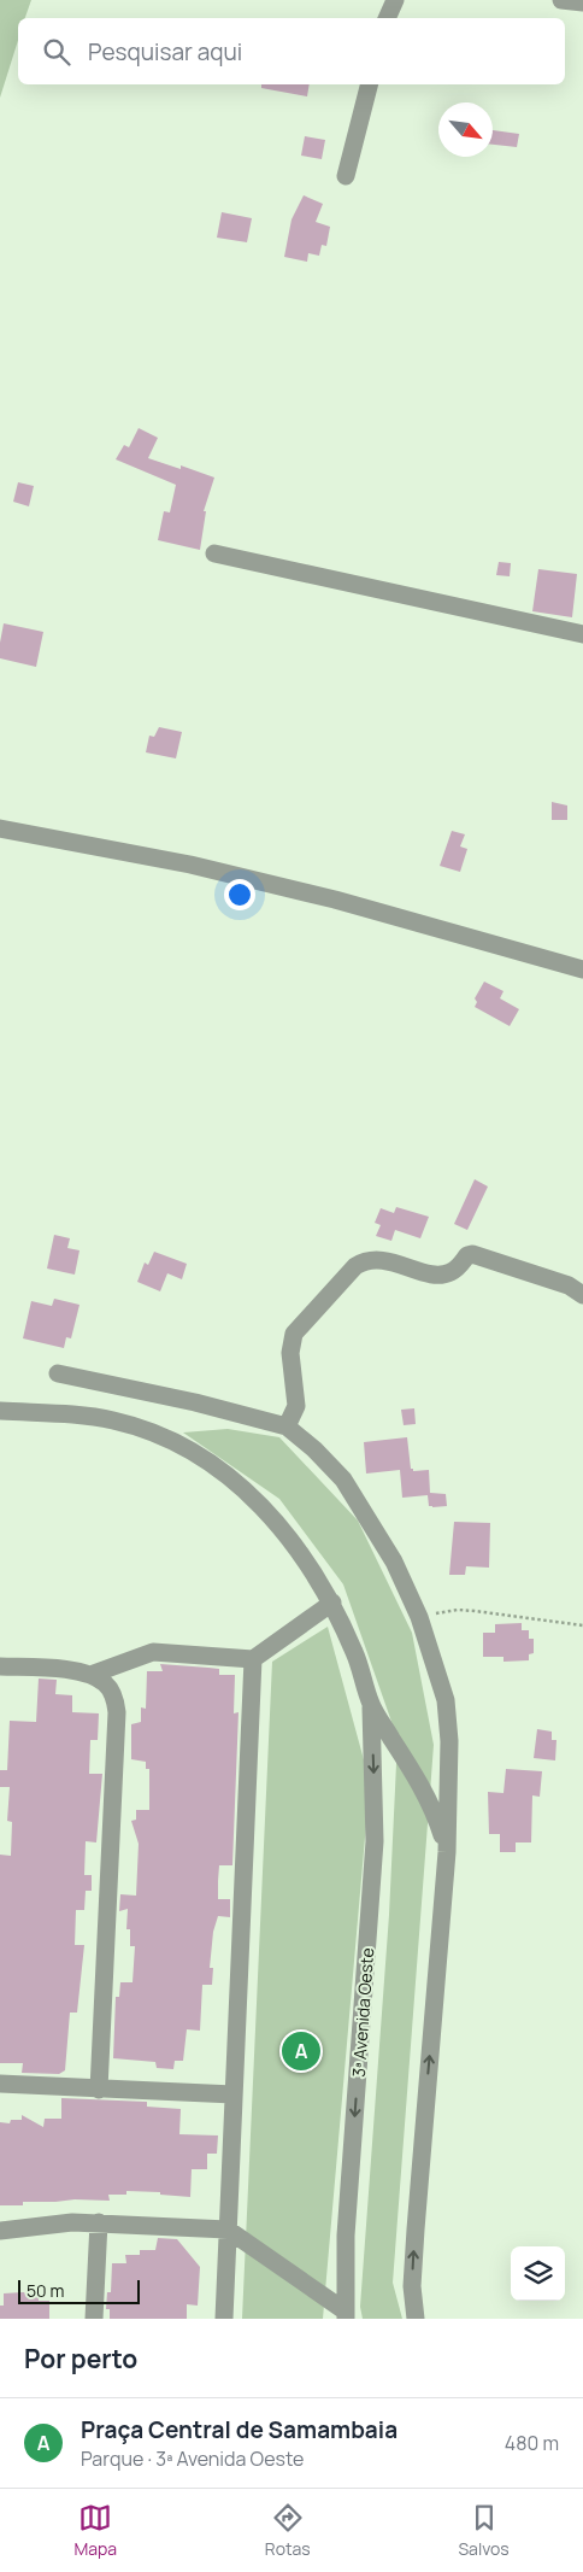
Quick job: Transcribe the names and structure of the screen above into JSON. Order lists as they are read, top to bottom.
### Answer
{
  "streets": {
    "street": ["3ª Avenida Oeste"]
  },
  "scale_bar": "50 m",
  "north": "bottom right",
  "page": {
    "search": "Pesquisar aqui",
    "pins": "A",
    "scale": "50 m",
    "heading": "Por perto",
    "list": [
      {
        "mark": "A",
        "name": "Praça Central de Samambaia",
        "note": "Parque · 3ª Avenida Oeste",
        "value": "480 m"
      }
    ],
    "nav": ["Mapa", "Rotas", "Salvos"]
  }
}
